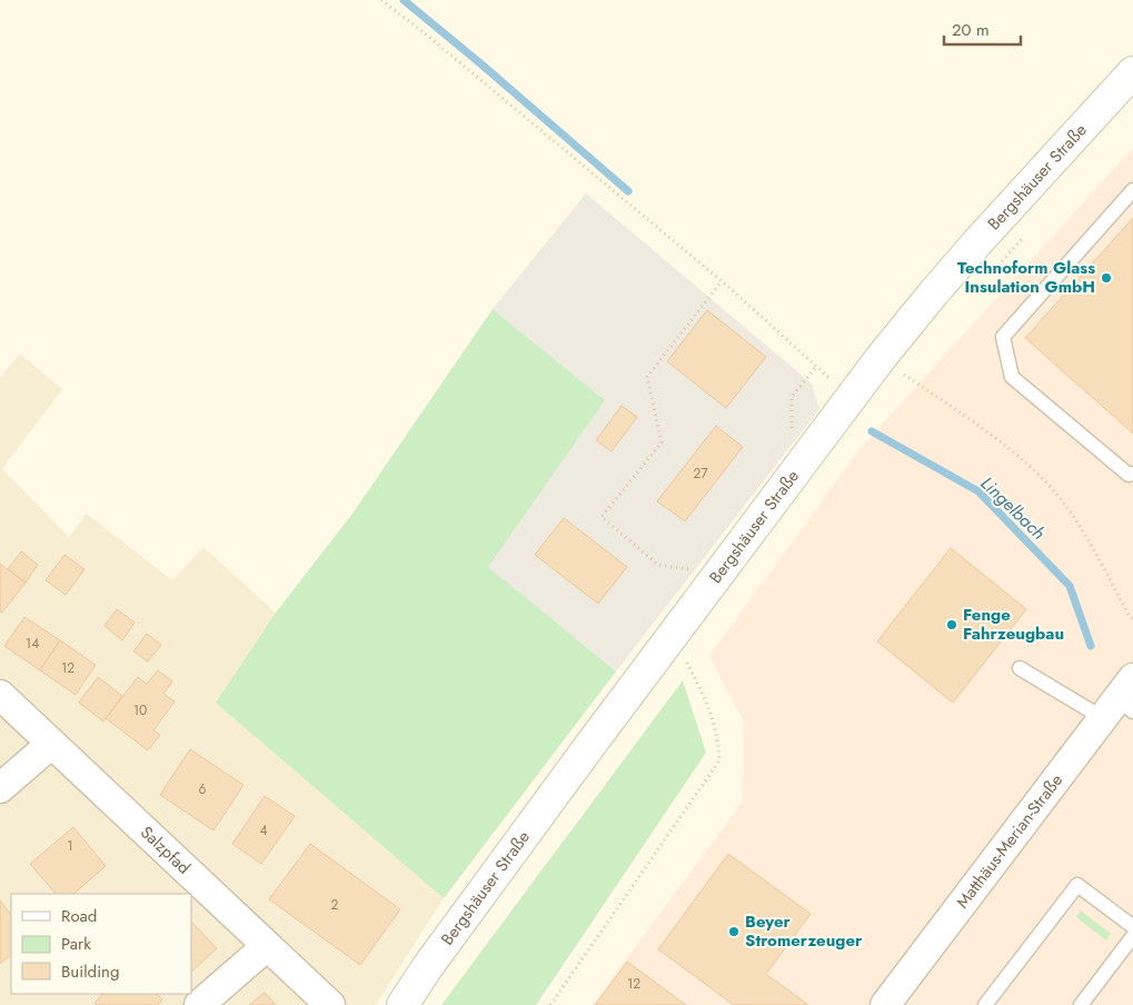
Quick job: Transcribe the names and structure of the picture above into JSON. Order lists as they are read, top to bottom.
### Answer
{
  "streets": {
    "main road": ["Bergshäuser Straße"],
    "street": ["Matthäus-Merian-Straße", "Salzpfad"]
  },
  "water": ["Lingelbach"],
  "places": ["Technoform Glass Insulation GmbH", "Fenge Fahrzeugbau", "Beyer Stromerzeuger"],
  "house_numbers": [
    "27",
    "14",
    "12",
    "10",
    "6",
    "4",
    "1",
    "2",
    "12"
  ],
  "legend": ["Road", "Park", "Building"],
  "scale_bar": "20 m"
}
